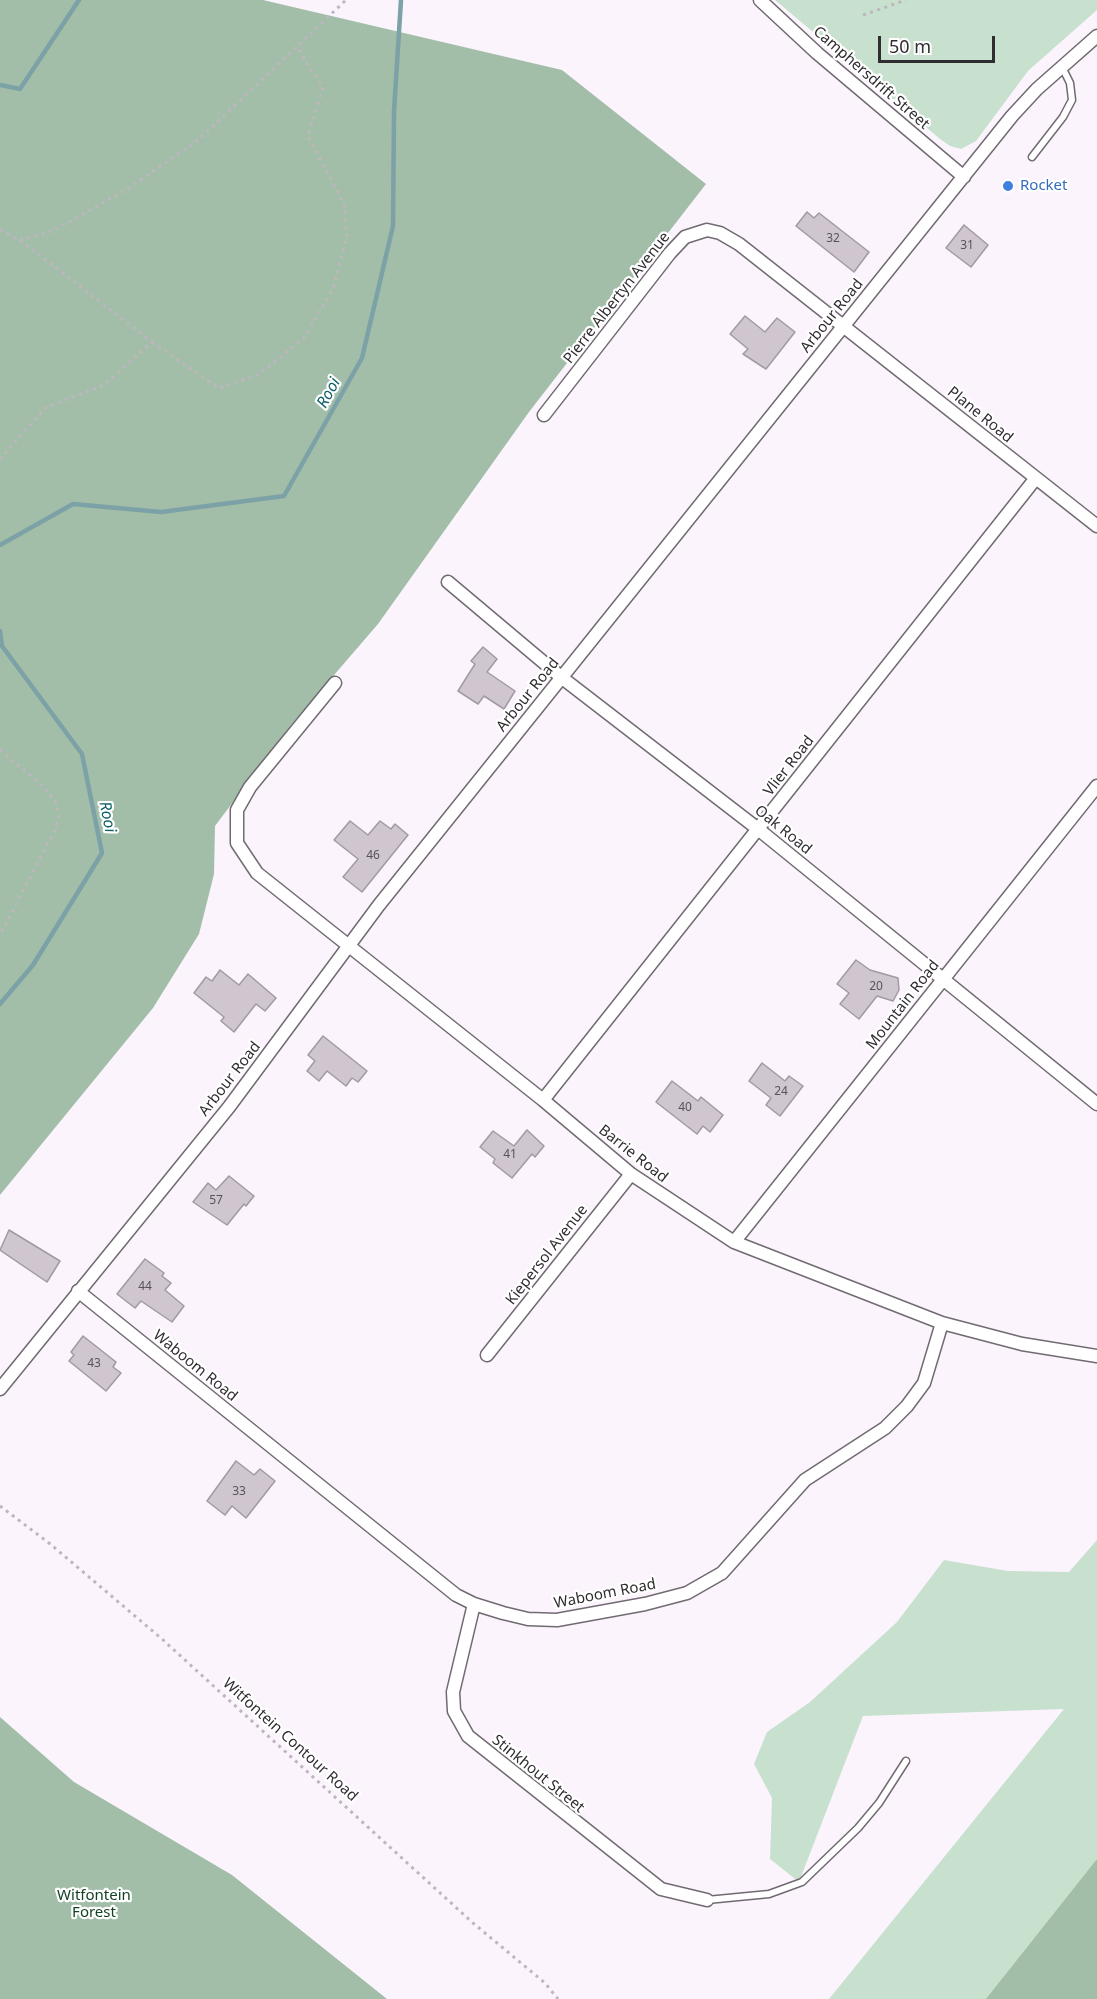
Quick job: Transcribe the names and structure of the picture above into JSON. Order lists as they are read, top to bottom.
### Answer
{
  "streets": {
    "street": [
      "Camphersdrift Street",
      "Pierre Albertyn Avenue",
      "Arbour Road",
      "Plane Road",
      "Vlier Road",
      "Oak Road",
      "Mountain Road",
      "Barrie Road",
      "Kiepersol Avenue",
      "Waboom Road",
      "Stinkhout Street"
    ],
    "path": ["Witfontein Contour Road"]
  },
  "crossings": [
    ["Camphersdrift Street", "Arbour Road"],
    ["Pierre Albertyn Avenue", "Arbour Road"],
    ["Pierre Albertyn Avenue", "Plane Road"],
    ["Arbour Road", "Plane Road"],
    ["Arbour Road", "Oak Road"],
    ["Arbour Road", "Barrie Road"],
    ["Arbour Road", "Waboom Road"],
    ["Plane Road", "Vlier Road"],
    ["Vlier Road", "Oak Road"],
    ["Vlier Road", "Barrie Road"],
    ["Oak Road", "Mountain Road"],
    ["Mountain Road", "Barrie Road"],
    ["Barrie Road", "Kiepersol Avenue"],
    ["Barrie Road", "Waboom Road"],
    ["Waboom Road", "Stinkhout Street"]
  ],
  "water": ["Rooi"],
  "parks": ["Witfontein Forest"],
  "places": ["Rocket"],
  "house_numbers": [
    "32",
    "31",
    "46",
    "20",
    "24",
    "40",
    "41",
    "57",
    "44",
    "43",
    "33"
  ],
  "scale_bar": "50 m"
}
